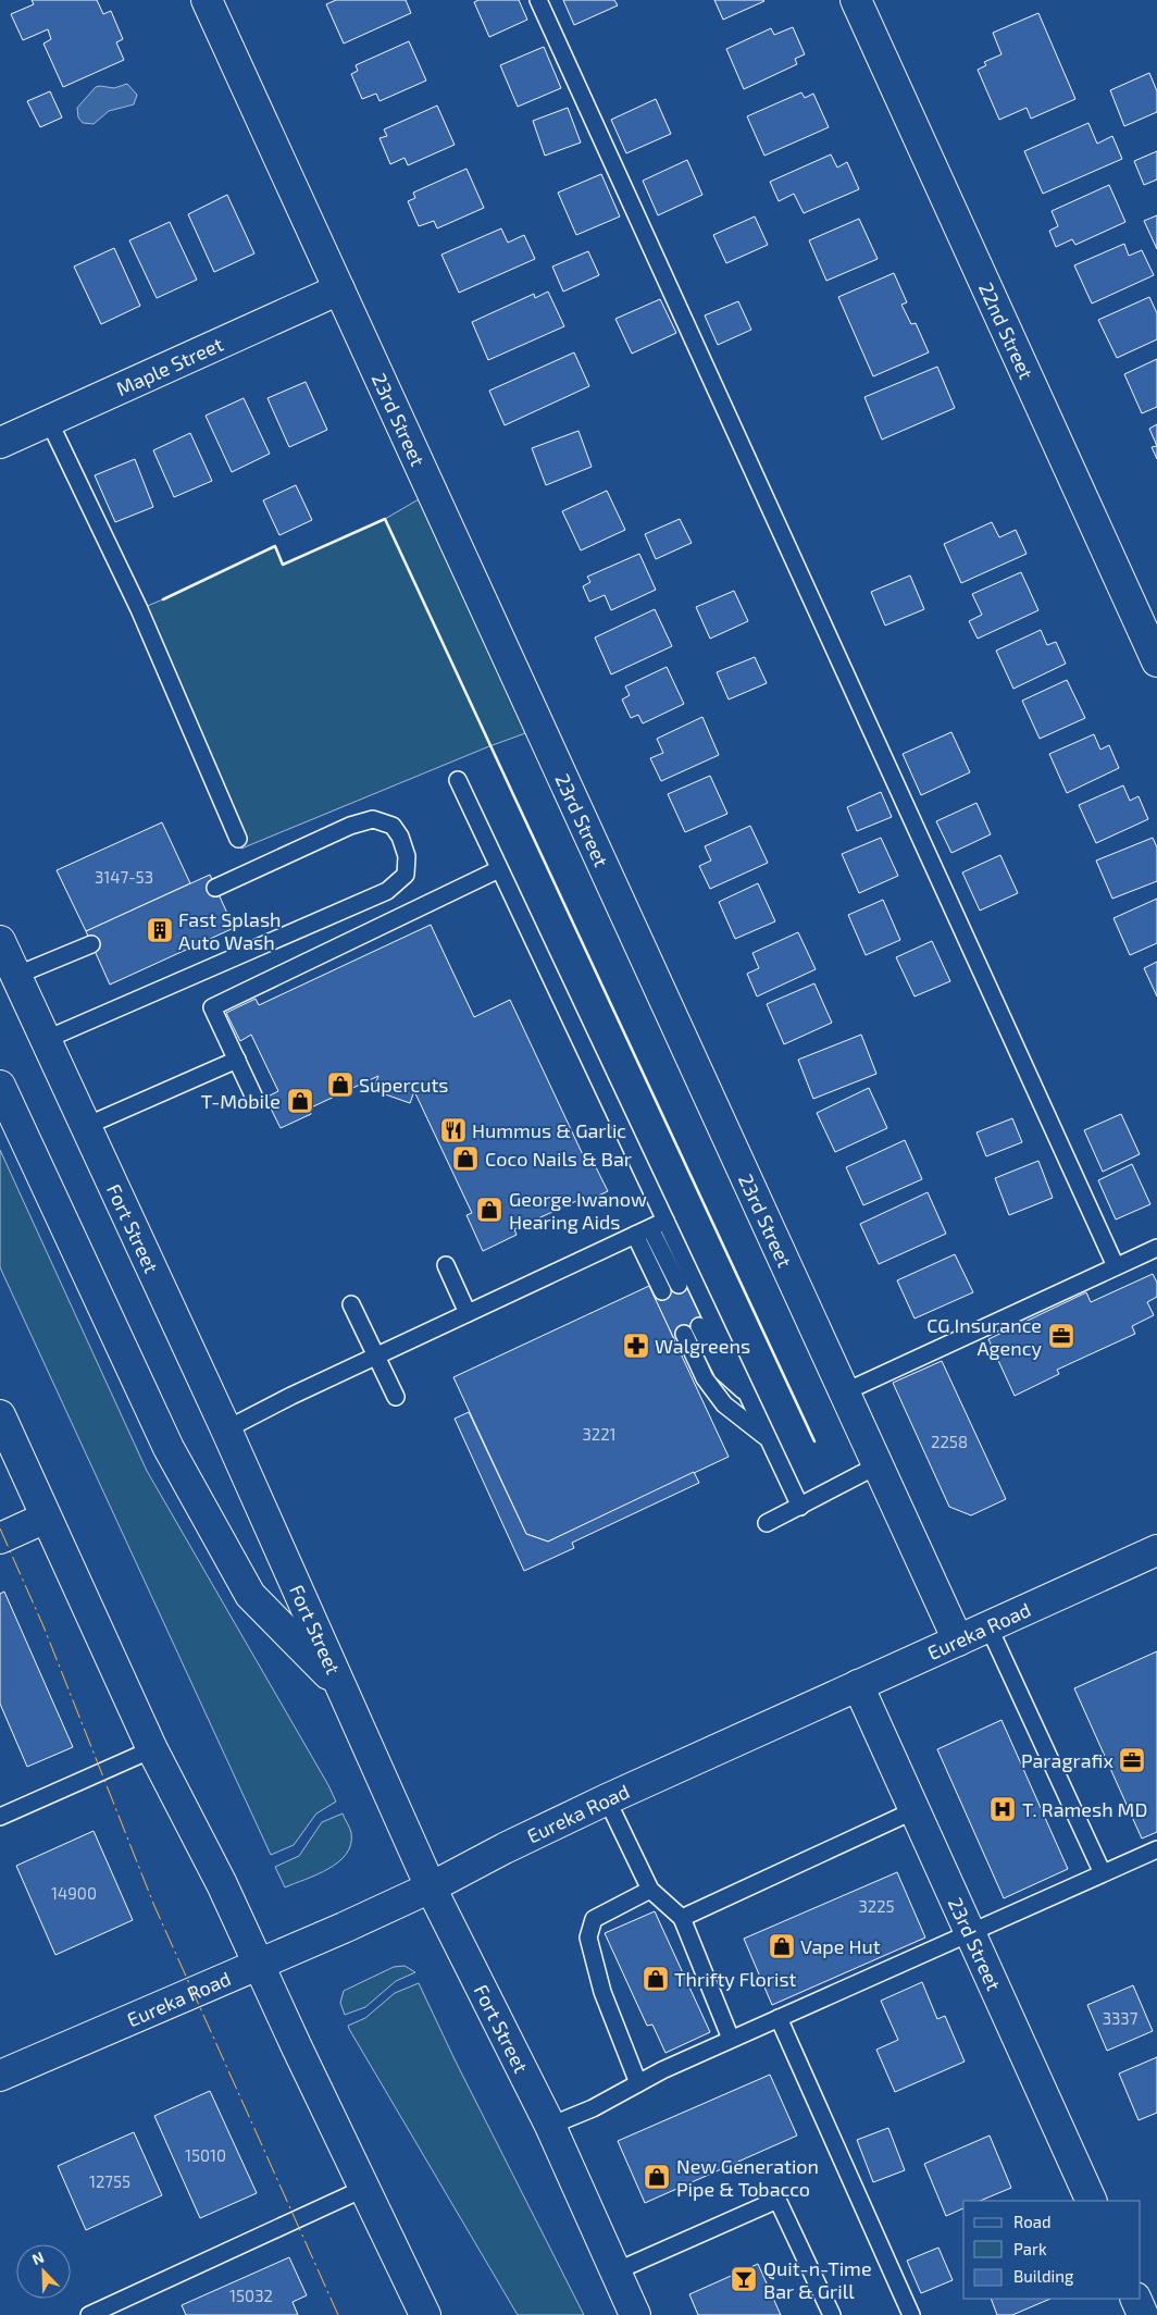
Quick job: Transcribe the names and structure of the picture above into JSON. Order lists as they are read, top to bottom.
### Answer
{
  "streets": {
    "main road": [
      "22nd Street",
      "Maple Street",
      "23rd Street",
      "Fort Street",
      "Eureka Road"
    ]
  },
  "crossings": [
    ["Maple Street", "23rd Street"],
    ["23rd Street", "Eureka Road"],
    ["Fort Street", "Eureka Road"]
  ],
  "places": {
    "building": ["Fast Splash Auto Wash"],
    "shop": [
      "Supercuts",
      "T-Mobile",
      "Coco Nails & Bar",
      "George Iwanow Hearing Aids",
      "Vape Hut",
      "Thrifty Florist",
      "New Generation Pipe & Tobacco"
    ],
    "restaurant": ["Hummus & Garlic"],
    "office": ["CG Insurance Agency", "Paragrafix"],
    "pharmacy": ["Walgreens"],
    "hospital": ["T. Ramesh MD"],
    "bar": ["Quit-n-Time Bar & Grill"]
  },
  "house_numbers": [
    "3147-53",
    "3221",
    "2258",
    "14900",
    "3225",
    "3337",
    "15010",
    "12755",
    "15032"
  ],
  "legend": ["Road", "Park", "Building"],
  "north": "top left"
}
